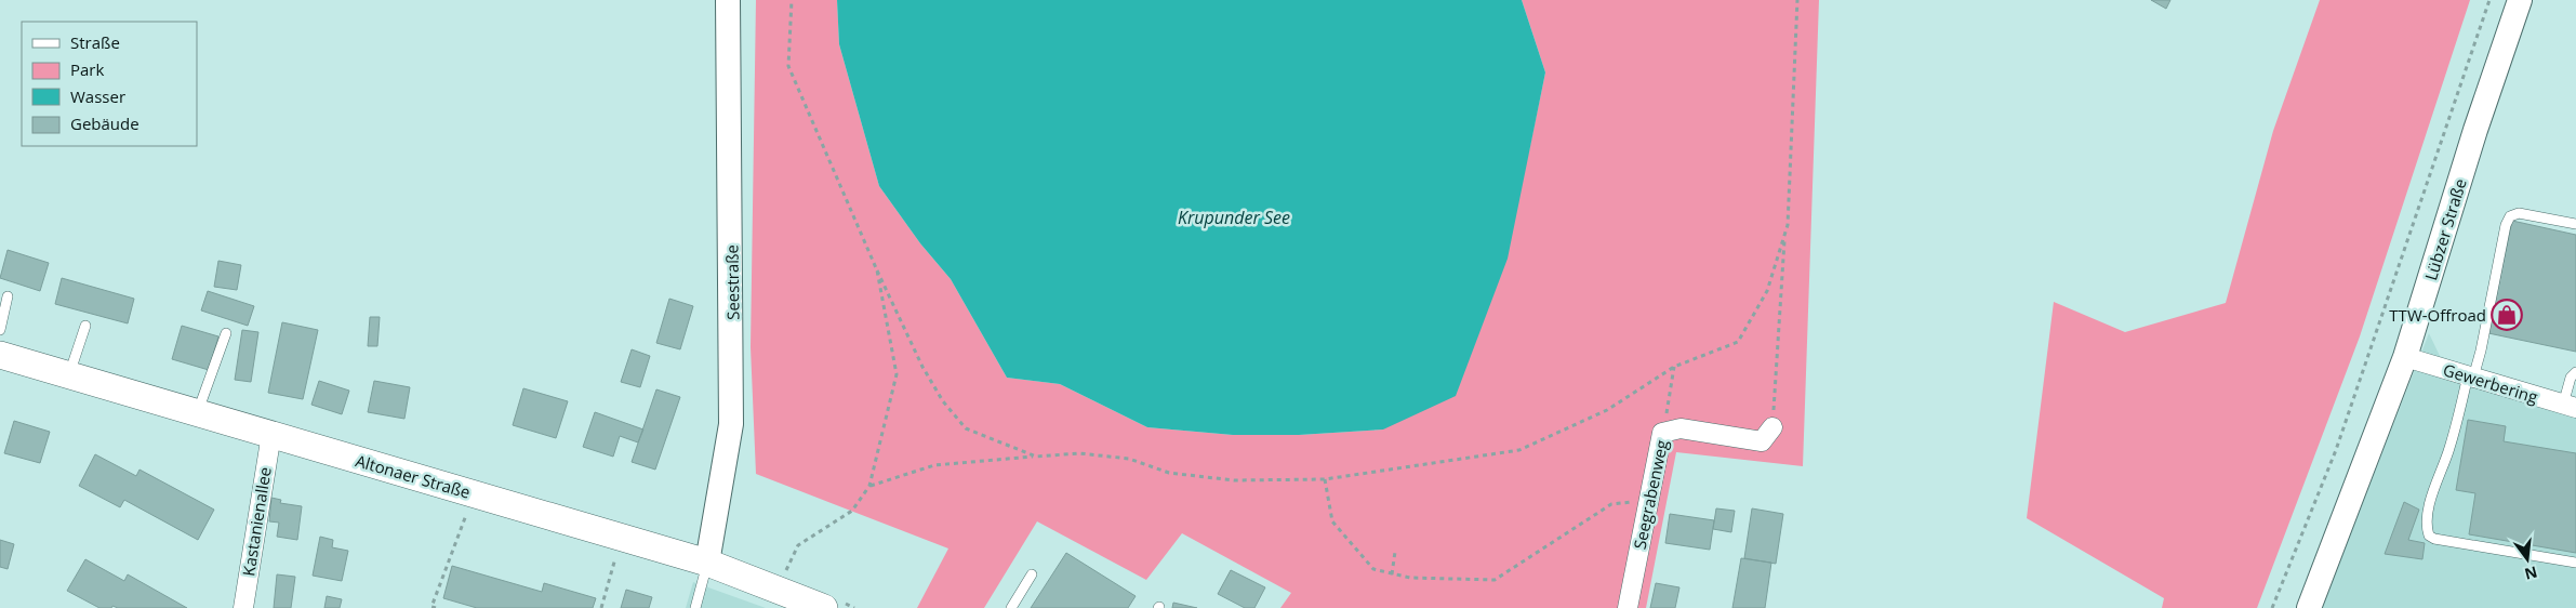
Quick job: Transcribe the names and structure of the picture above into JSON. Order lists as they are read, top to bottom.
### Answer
{
  "streets": {
    "main road": ["Altonaer Straße"],
    "street": [
      "Lübzer Straße",
      "Seestraße",
      "Gewerbering",
      "Seegrabenweg",
      "Kastanienallee"
    ]
  },
  "crossings": [
    ["Lübzer Straße", "Gewerbering"],
    ["Seestraße", "Altonaer Straße"],
    ["Altonaer Straße", "Kastanienallee"]
  ],
  "water": ["Krupunder See"],
  "places": {
    "shop": ["TTW-Offroad"]
  },
  "legend": [
    "Straße",
    "Park",
    "Wasser",
    "Gebäude"
  ],
  "north": "bottom"
}
